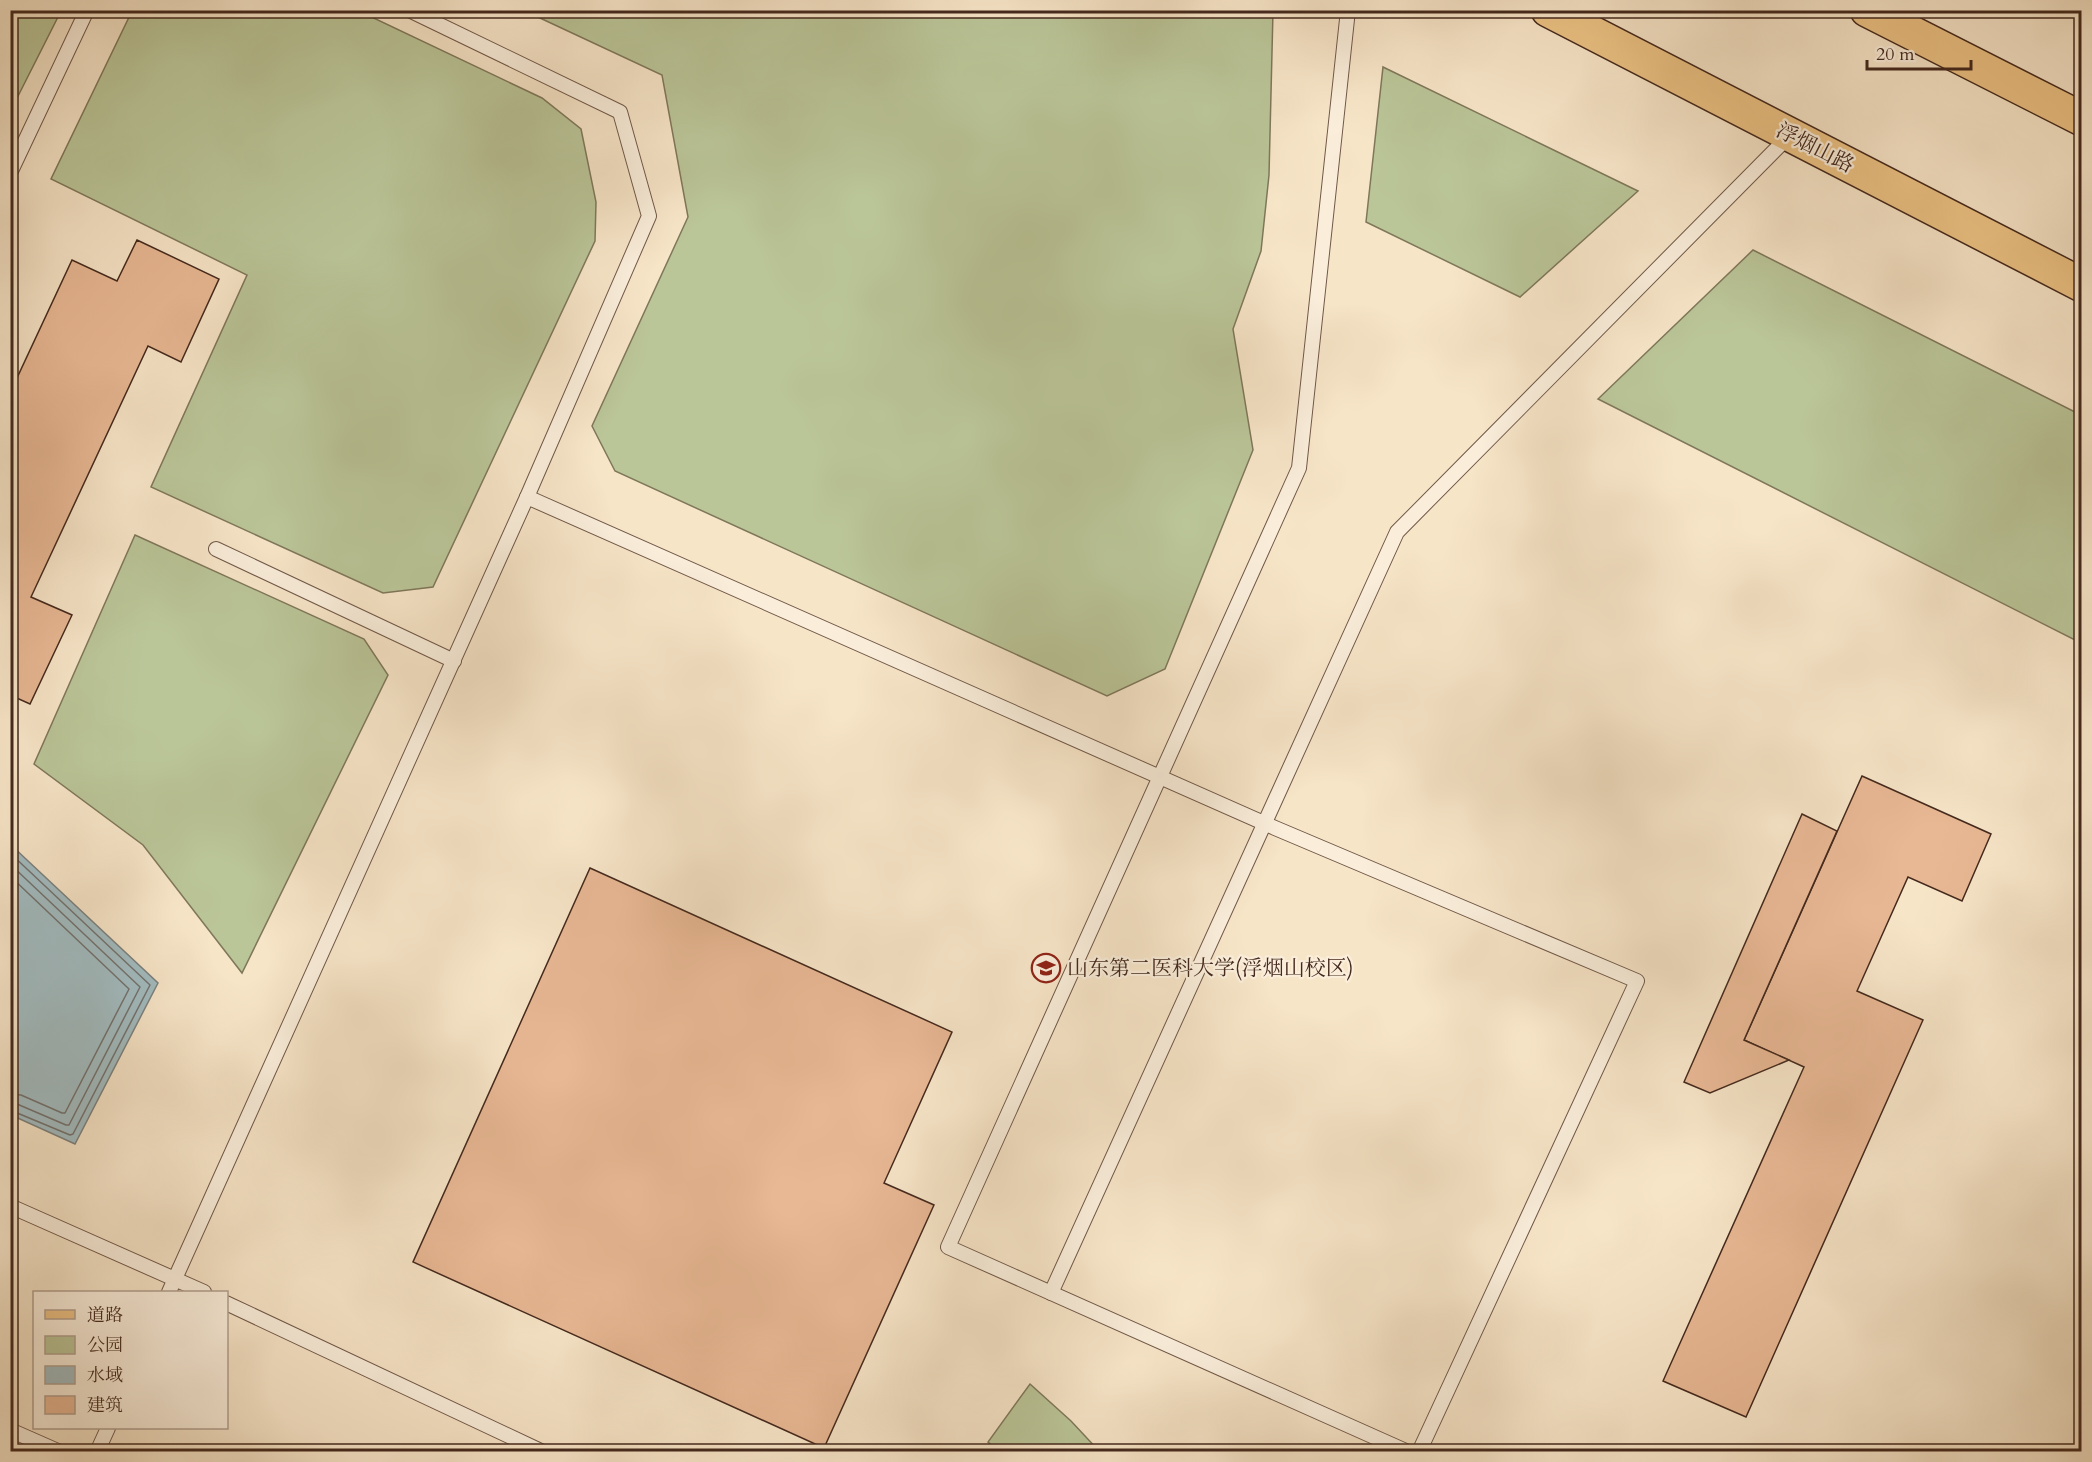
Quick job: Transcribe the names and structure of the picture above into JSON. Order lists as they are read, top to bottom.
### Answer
{
  "streets": {
    "main road": ["浮烟山路"]
  },
  "places": {
    "school or university": ["山东第二医科大学(浮烟山校区)"]
  },
  "legend": [
    "道路",
    "公园",
    "水域",
    "建筑"
  ],
  "scale_bar": "20 m"
}
